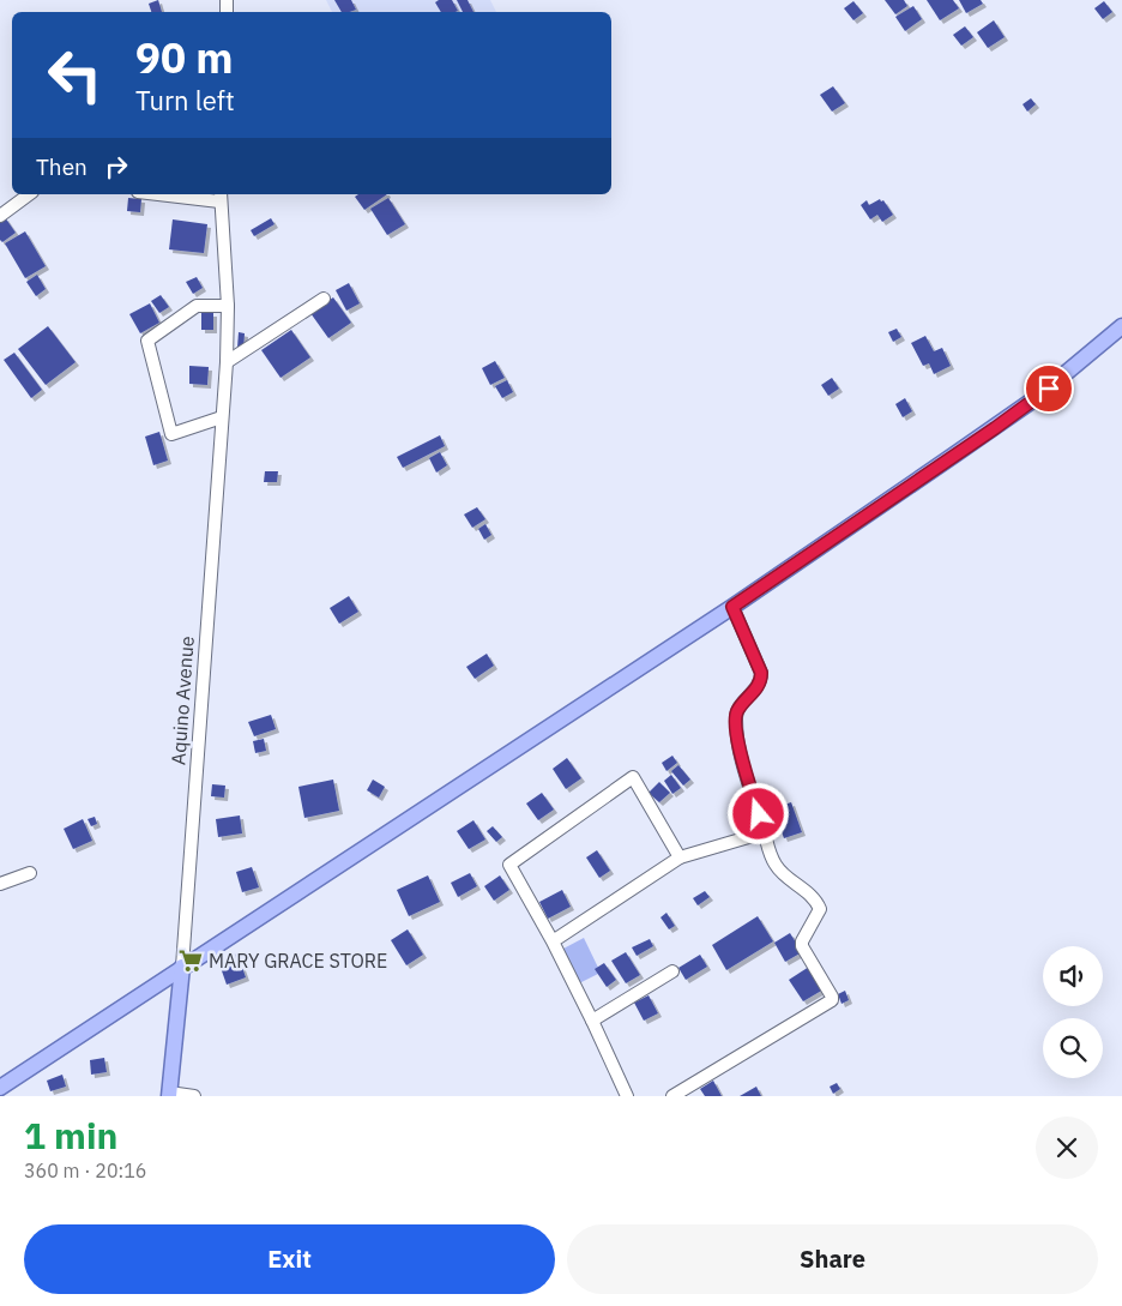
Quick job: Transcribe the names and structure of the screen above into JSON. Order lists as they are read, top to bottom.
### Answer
{
  "streets": {
    "main road": ["Aquino Avenue"]
  },
  "places": {
    "supermarket": ["MARY GRACE STORE"]
  },
  "page": {
    "turn": ["90 m", "Turn left"],
    "then": "Then",
    "heading": ["1 min", "360 m · 20:16"],
    "buttons": ["Exit", "Share"]
  }
}
